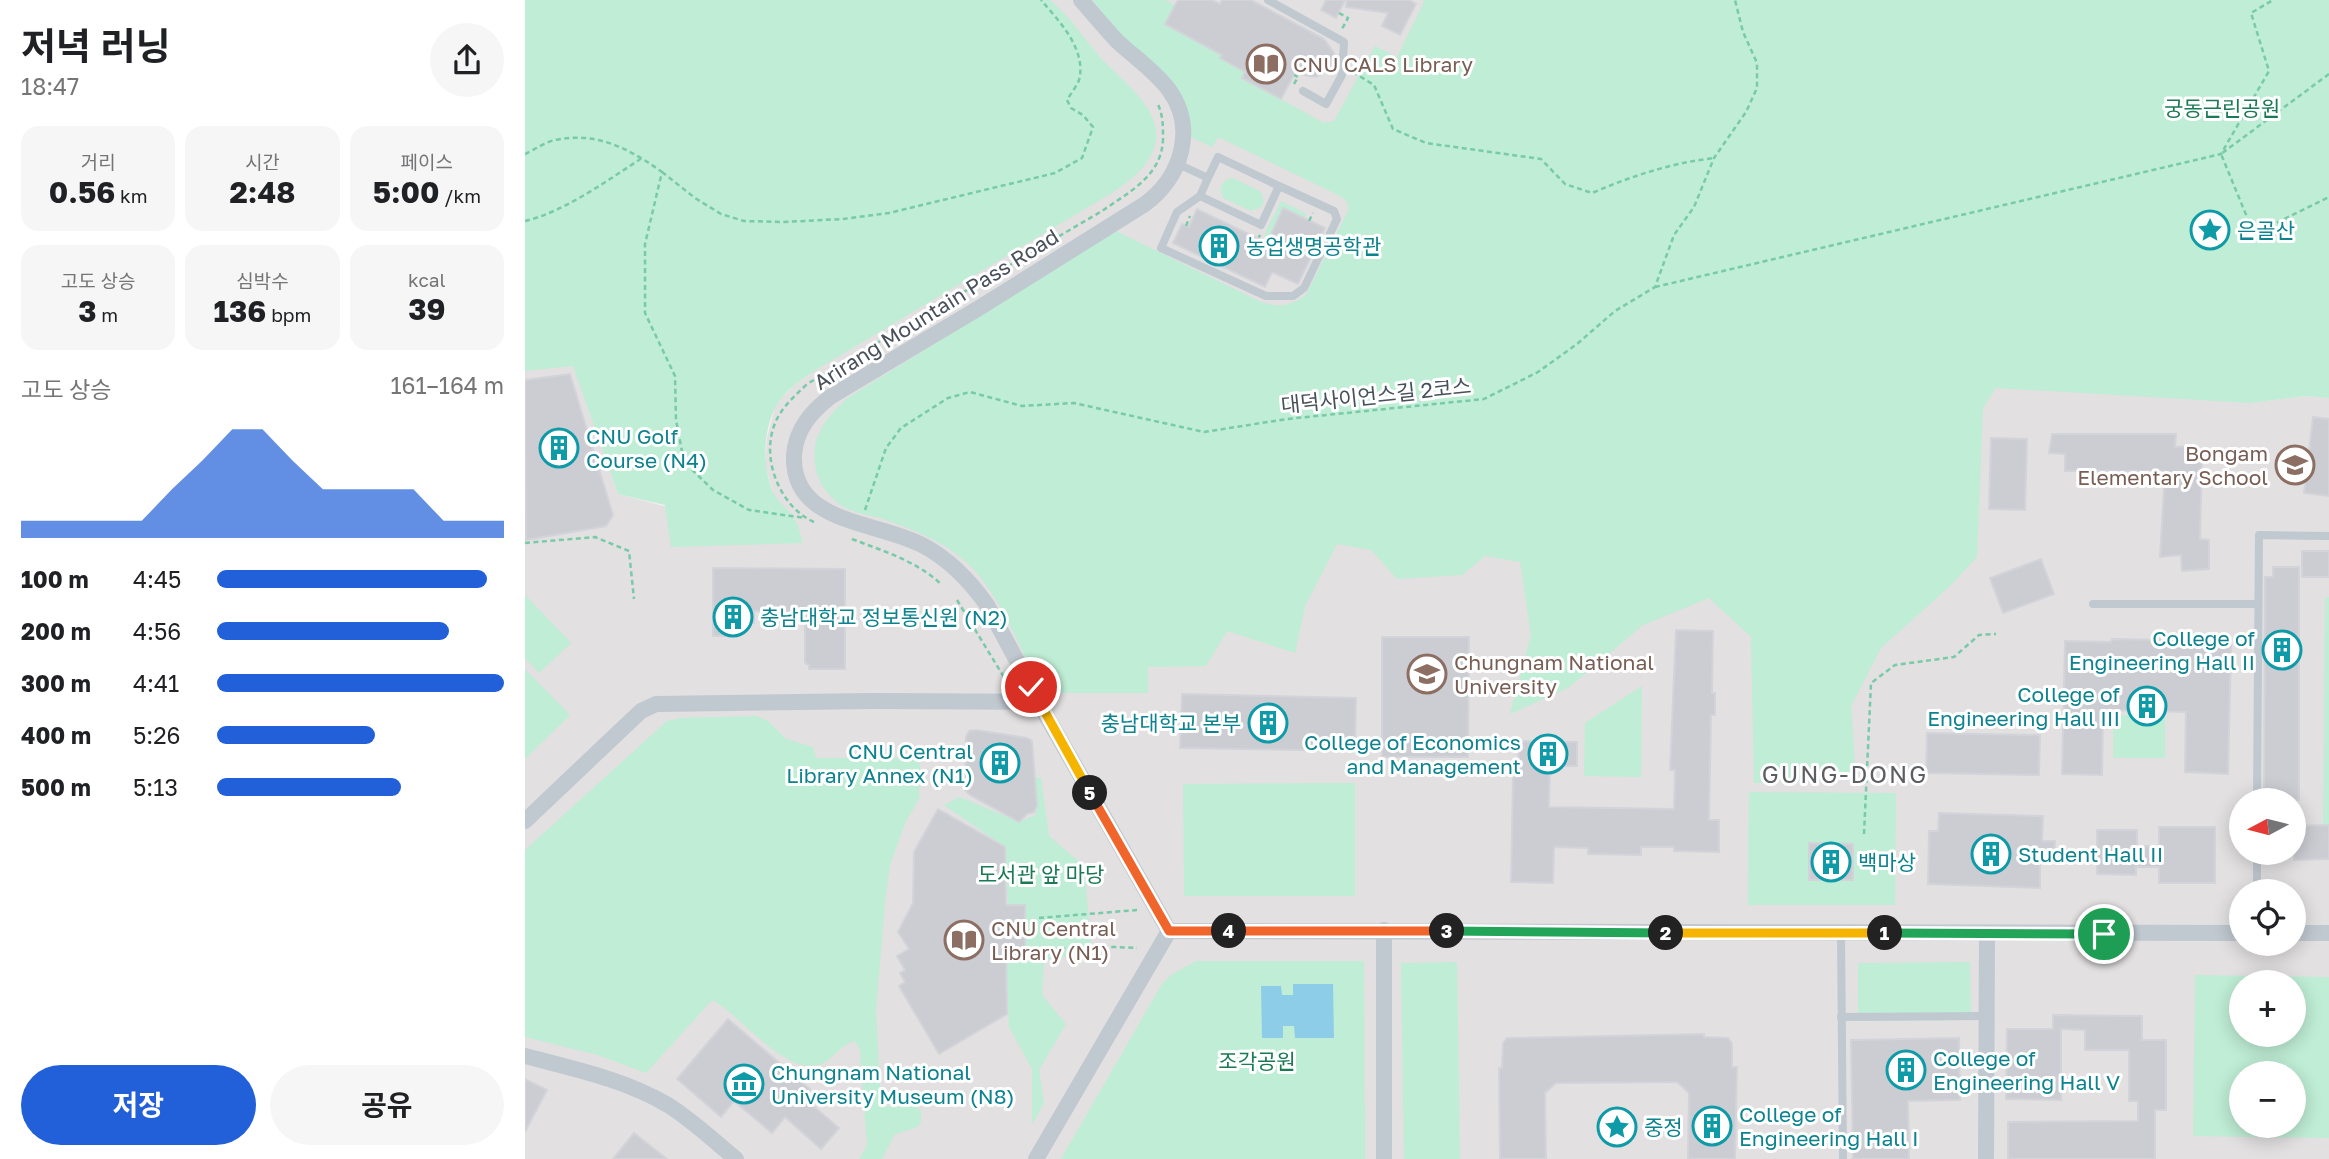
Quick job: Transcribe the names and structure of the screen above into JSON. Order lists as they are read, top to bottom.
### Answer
{
  "streets": {
    "street": ["Arirang Mountain Pass Road"],
    "path": ["대덕사이언스길 2코스"]
  },
  "districts": ["GUNG-DONG"],
  "parks": ["궁동근린공원", "도서관 앞 마당", "조각공원"],
  "places": {
    "library": ["CNU CALS Library", "CNU Central Library (N1)"],
    "place": ["은골산", "중정"],
    "building": [
      "농업생명공학관",
      "CNU Golf Course (N4)",
      "충남대학교 정보통신원 (N2)",
      "College of Engineering Hall II",
      "College of Engineering Hall III",
      "충남대학교 본부",
      "College of Economics and Management",
      "CNU Central Library Annex (N1)",
      "Student Hall II",
      "백마상",
      "College of Engineering Hall V",
      "College of Engineering Hall I"
    ],
    "school or university": ["Bongam Elementary School", "Chungnam National University"],
    "museum": ["Chungnam National University Museum (N8)"]
  },
  "north": "left",
  "page": {
    "heading": ["저녁 러닝", "18:47"],
    "stats": [
      ["거리", "0.56 km"],
      ["시간", "2:48"],
      ["페이스", "5:00 /km"],
      ["고도 상승", "3 m"],
      ["심박수", "136 bpm"],
      ["kcal", "39"]
    ],
    "chart": ["고도 상승", "161–164 m"],
    "list": [
      {
        "name": "100 m",
        "note": "4:45"
      },
      {
        "name": "200 m",
        "note": "4:56"
      },
      {
        "name": "300 m",
        "note": "4:41"
      },
      {
        "name": "400 m",
        "note": "5:26"
      },
      {
        "name": "500 m",
        "note": "5:13"
      }
    ],
    "pins": [
      "5",
      "3",
      "4",
      "1",
      "2"
    ],
    "map_buttons": ["+", "−"],
    "buttons": ["저장", "공유"]
  }
}
